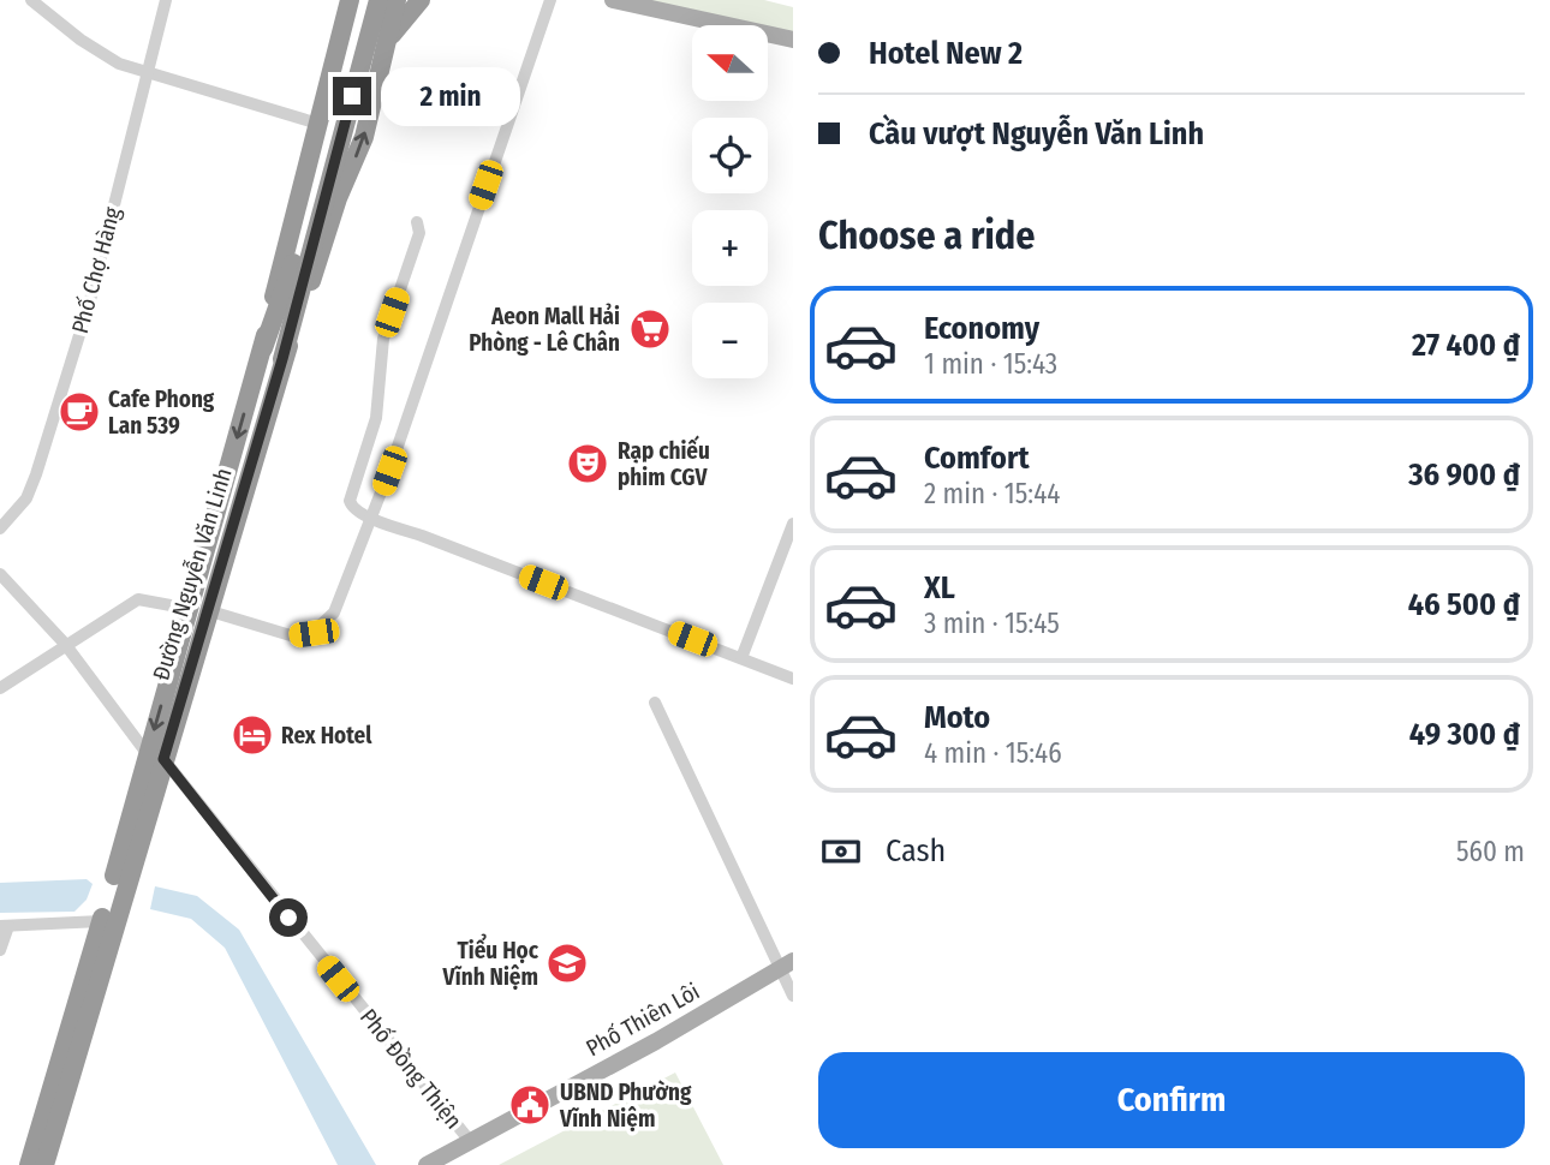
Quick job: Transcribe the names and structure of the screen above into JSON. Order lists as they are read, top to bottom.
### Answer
{
  "streets": {
    "highway": ["Đường Nguyễn Văn Linh"],
    "main road": ["Phố Thiên Lôi"],
    "street": ["Phố Chợ Hàng", "Phố Đồng Thiện"]
  },
  "crossings": [
    ["Đường Nguyễn Văn Linh", "Phố Đồng Thiện"],
    ["Phố Thiên Lôi", "Phố Đồng Thiện"]
  ],
  "places": {
    "supermarket": ["Aeon Mall Hải Phòng - Lê Chân"],
    "cafe": ["Cafe Phong Lan 539"],
    "theatre": ["Rạp chiếu phim CGV"],
    "hotel": ["Rex Hotel"],
    "school or university": ["Tiểu Học Vĩnh Niệm"],
    "public building": ["UBND Phường Vĩnh Niệm"]
  },
  "north": "left",
  "page": {
    "banner": ["Hotel New 2", "Cầu vượt Nguyễn Văn Linh"],
    "map_buttons": ["+", "−"],
    "bubble": "2 min",
    "heading": "Choose a ride",
    "list": [
      {
        "name": "Economy",
        "note": "1 min · 15:43",
        "value": "27 400 ₫"
      },
      {
        "name": "Comfort",
        "note": "2 min · 15:44",
        "value": "36 900 ₫"
      },
      {
        "name": "XL",
        "note": "3 min · 15:45",
        "value": "46 500 ₫"
      },
      {
        "name": "Moto",
        "note": "4 min · 15:46",
        "value": "49 300 ₫"
      }
    ],
    "pay": ["Cash", "560 m"],
    "buttons": "Confirm"
  }
}
